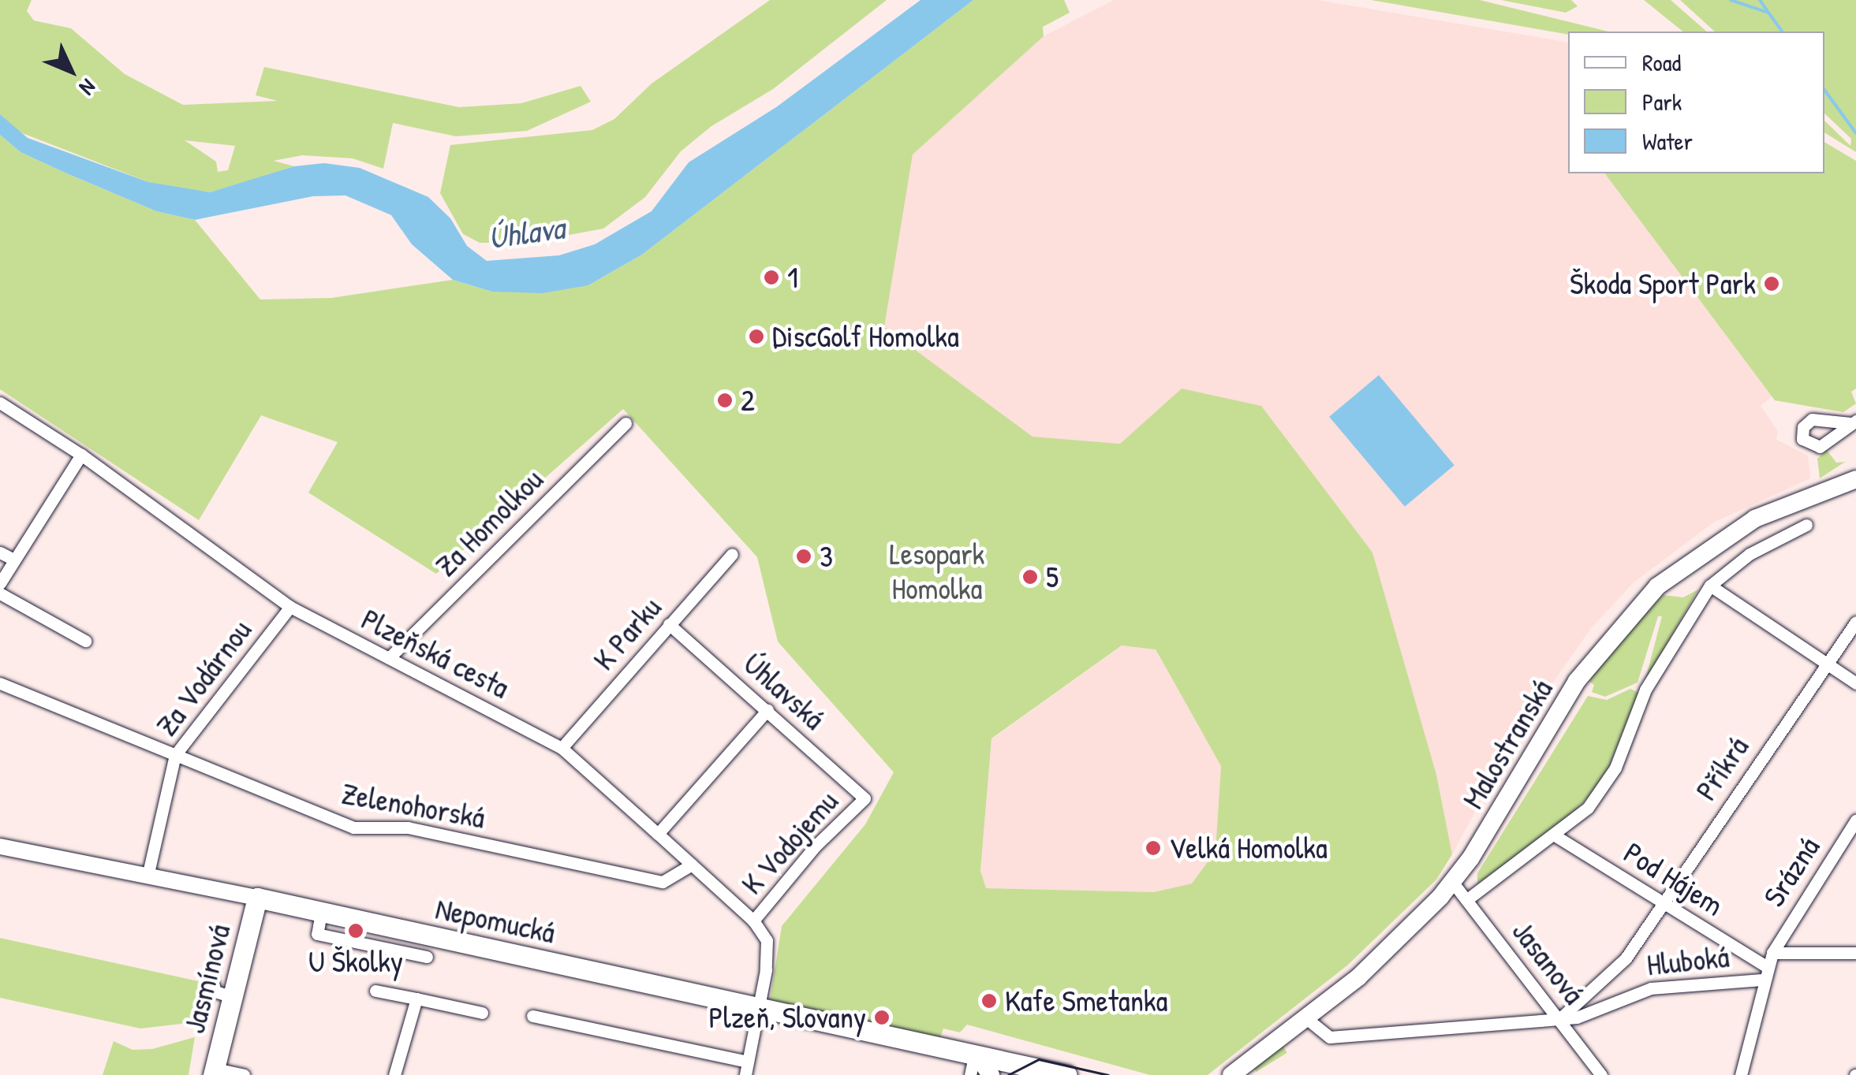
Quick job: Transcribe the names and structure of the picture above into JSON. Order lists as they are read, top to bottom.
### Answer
{
  "streets": {
    "main road": ["Malostranská", "Nepomucká", "Jasmínová"],
    "street": [
      "Za Homolkou",
      "K Parku",
      "Plzeňská cesta",
      "Za Vodárnou",
      "Úhlavská",
      "Příkrá",
      "Zelenohorská",
      "K Vodojemu",
      "Srázná",
      "Pod Hájem",
      "Hluboká",
      "Jasanová"
    ]
  },
  "crossings": [
    ["Za Homolkou", "Plzeňská cesta"],
    ["K Parku", "Plzeňská cesta"],
    ["K Parku", "Úhlavská"],
    ["Plzeňská cesta", "Za Vodárnou"],
    ["Plzeňská cesta", "Zelenohorská"],
    ["Plzeňská cesta", "K Vodojemu"],
    ["Za Vodárnou", "Zelenohorská"],
    ["Za Vodárnou", "Nepomucká"],
    ["Úhlavská", "K Vodojemu"],
    ["Malostranská", "Hluboká"],
    ["Malostranská", "Jasanová"],
    ["Příkrá", "Pod Hájem"],
    ["Příkrá", "Hluboká"],
    ["Srázná", "Hluboká"],
    ["Pod Hájem", "Hluboká"],
    ["Nepomucká", "Jasmínová"],
    ["Hluboká", "Jasanová"]
  ],
  "water": ["Úhlava"],
  "parks": ["Lesopark Homolka"],
  "places": [
    "1",
    "Škoda Sport Park",
    "DiscGolf Homolka",
    "2",
    "3",
    "5",
    "Velká Homolka",
    "U Školky",
    "Kafe Smetanka",
    "Plzeň, Slovany"
  ],
  "legend": ["Road", "Park", "Water"],
  "north": "bottom right"
}
